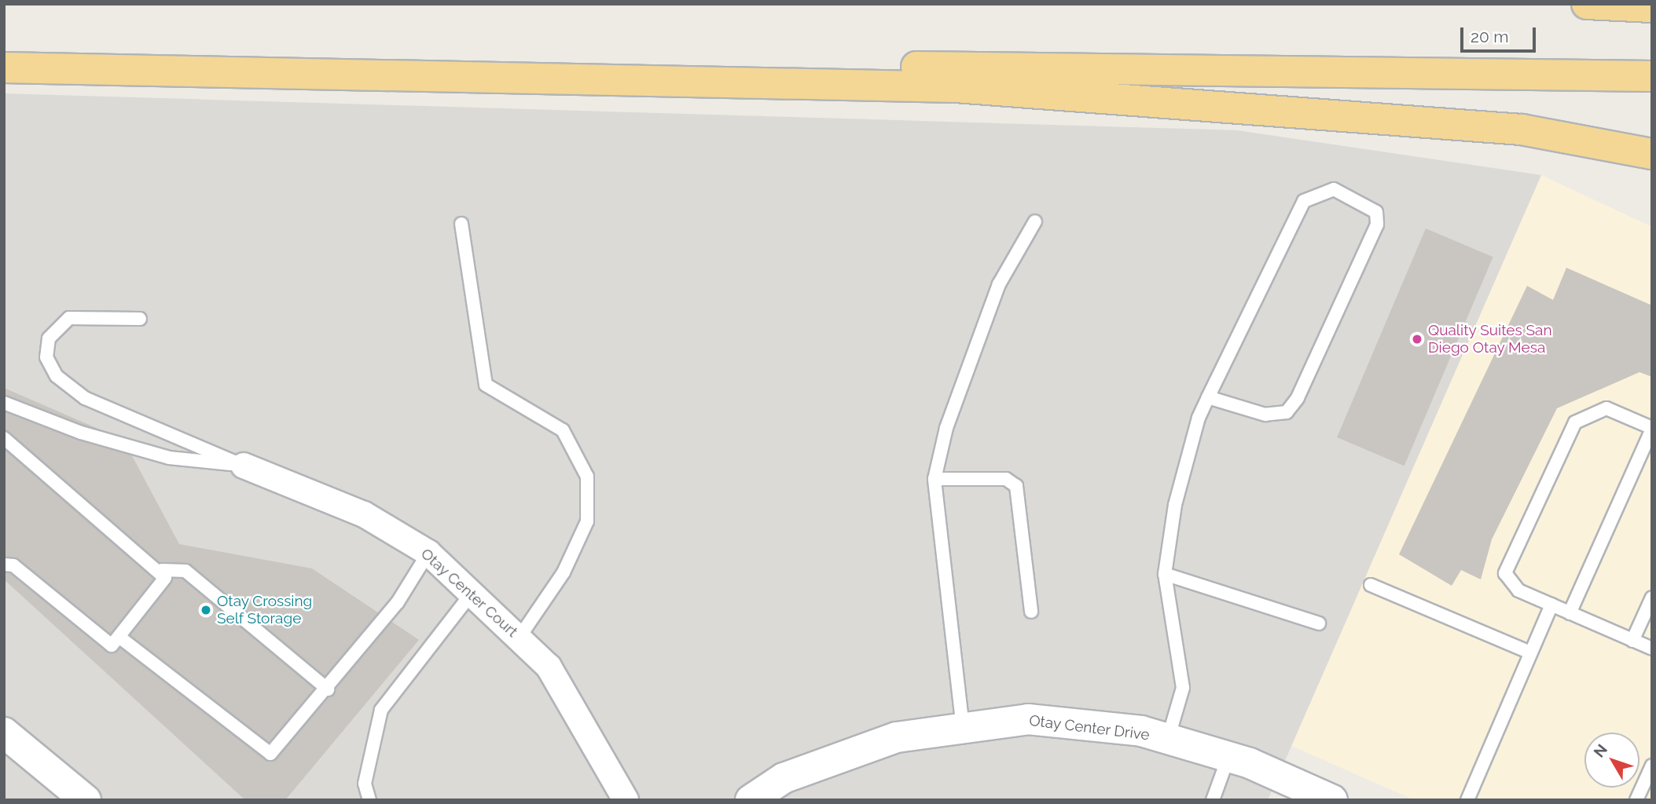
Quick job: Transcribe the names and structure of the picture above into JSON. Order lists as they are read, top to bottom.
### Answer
{
  "streets": {
    "street": ["Otay Center Court", "Otay Center Drive"]
  },
  "places": ["Quality Suites San Diego Otay Mesa", "Otay Crossing Self Storage"],
  "scale_bar": "20 m",
  "north": "top left"
}
